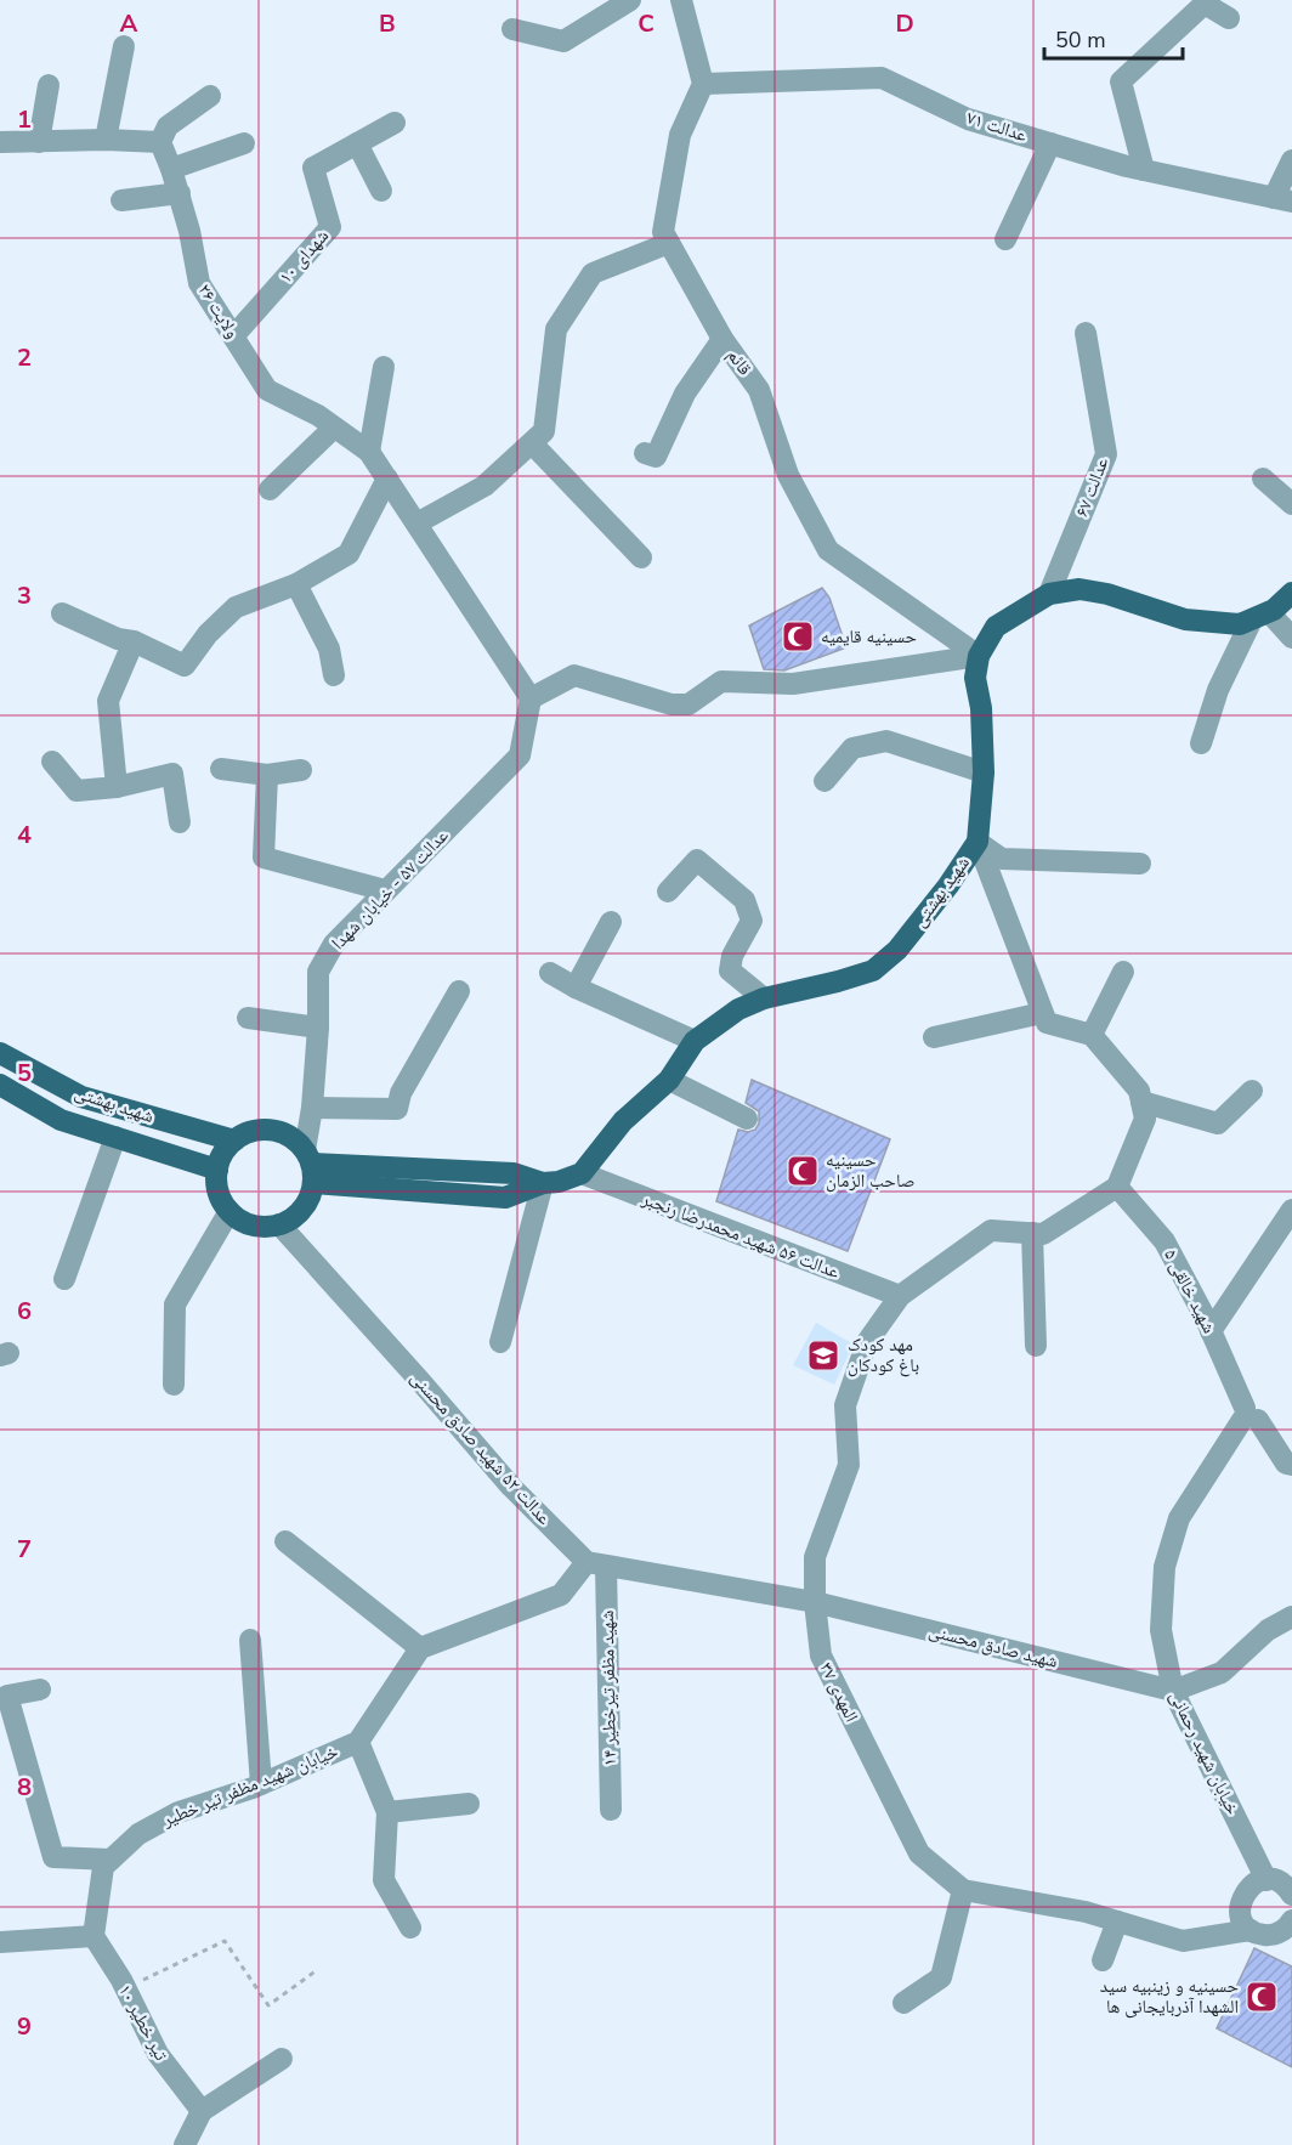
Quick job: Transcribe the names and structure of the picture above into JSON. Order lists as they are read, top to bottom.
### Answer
{
  "streets": {
    "main road": ["شهید بهشتی"],
    "street": [
      "عدالت ۷۱",
      "شهدای ۱۰",
      "ولایت ۲۶",
      "قائم",
      "عدالت ۶۷",
      "عدالت ۵۷ - خیابان شهدا",
      "عدالت ۵۶ شهید محمدرضا رنجبر",
      "شهید خالقی ۵",
      "عدالت ۵۲ شهید صادق محسنی",
      "شهید صادق محسنی",
      "شهید مظفر تیرخطیر ۱۴",
      "المهدی ۳۷",
      "خیابان شهید رحمانی",
      "خیابان شهید مظفر تیر خطیر",
      "تیر خطیر ۱۰"
    ]
  },
  "crossings": [
    ["عدالت ۷۱", "قائم"],
    ["شهدای ۱۰", "ولایت ۲۶"],
    ["ولایت ۲۶", "عدالت ۵۷ - خیابان شهدا"],
    ["قائم", "شهید بهشتی"],
    ["عدالت ۵۷ - خیابان شهدا", "شهید بهشتی"],
    ["عدالت ۵۷ - خیابان شهدا", "عدالت ۵۲ شهید صادق محسنی"],
    ["شهید بهشتی", "عدالت ۵۶ شهید محمدرضا رنجبر"],
    ["شهید بهشتی", "عدالت ۵۲ شهید صادق محسنی"],
    ["عدالت ۵۶ شهید محمدرضا رنجبر", "المهدی ۳۷"],
    ["شهید خالقی ۵", "خیابان شهید رحمانی"],
    ["عدالت ۵۲ شهید صادق محسنی", "شهید مظفر تیرخطیر ۱۴"],
    ["شهید صادق محسنی", "المهدی ۳۷"],
    ["شهید صادق محسنی", "خیابان شهید رحمانی"],
    ["خیابان شهید مظفر تیر خطیر", "تیر خطیر ۱۰"]
  ],
  "places": {
    "mosque": ["حسینیه قایمیه", "حسینیه صاحب الزمان", "حسینیه و زینبیه سید الشهدا آذربایجانی ها"],
    "school or university": ["مهد کودک باغ کودکان"]
  },
  "scale_bar": "50 m",
  "grid": {
    "columns": [
      "A",
      "B",
      "C",
      "D"
    ],
    "rows": [
      "1",
      "2",
      "3",
      "4",
      "5",
      "6",
      "7",
      "8",
      "9"
    ]
  }
}
